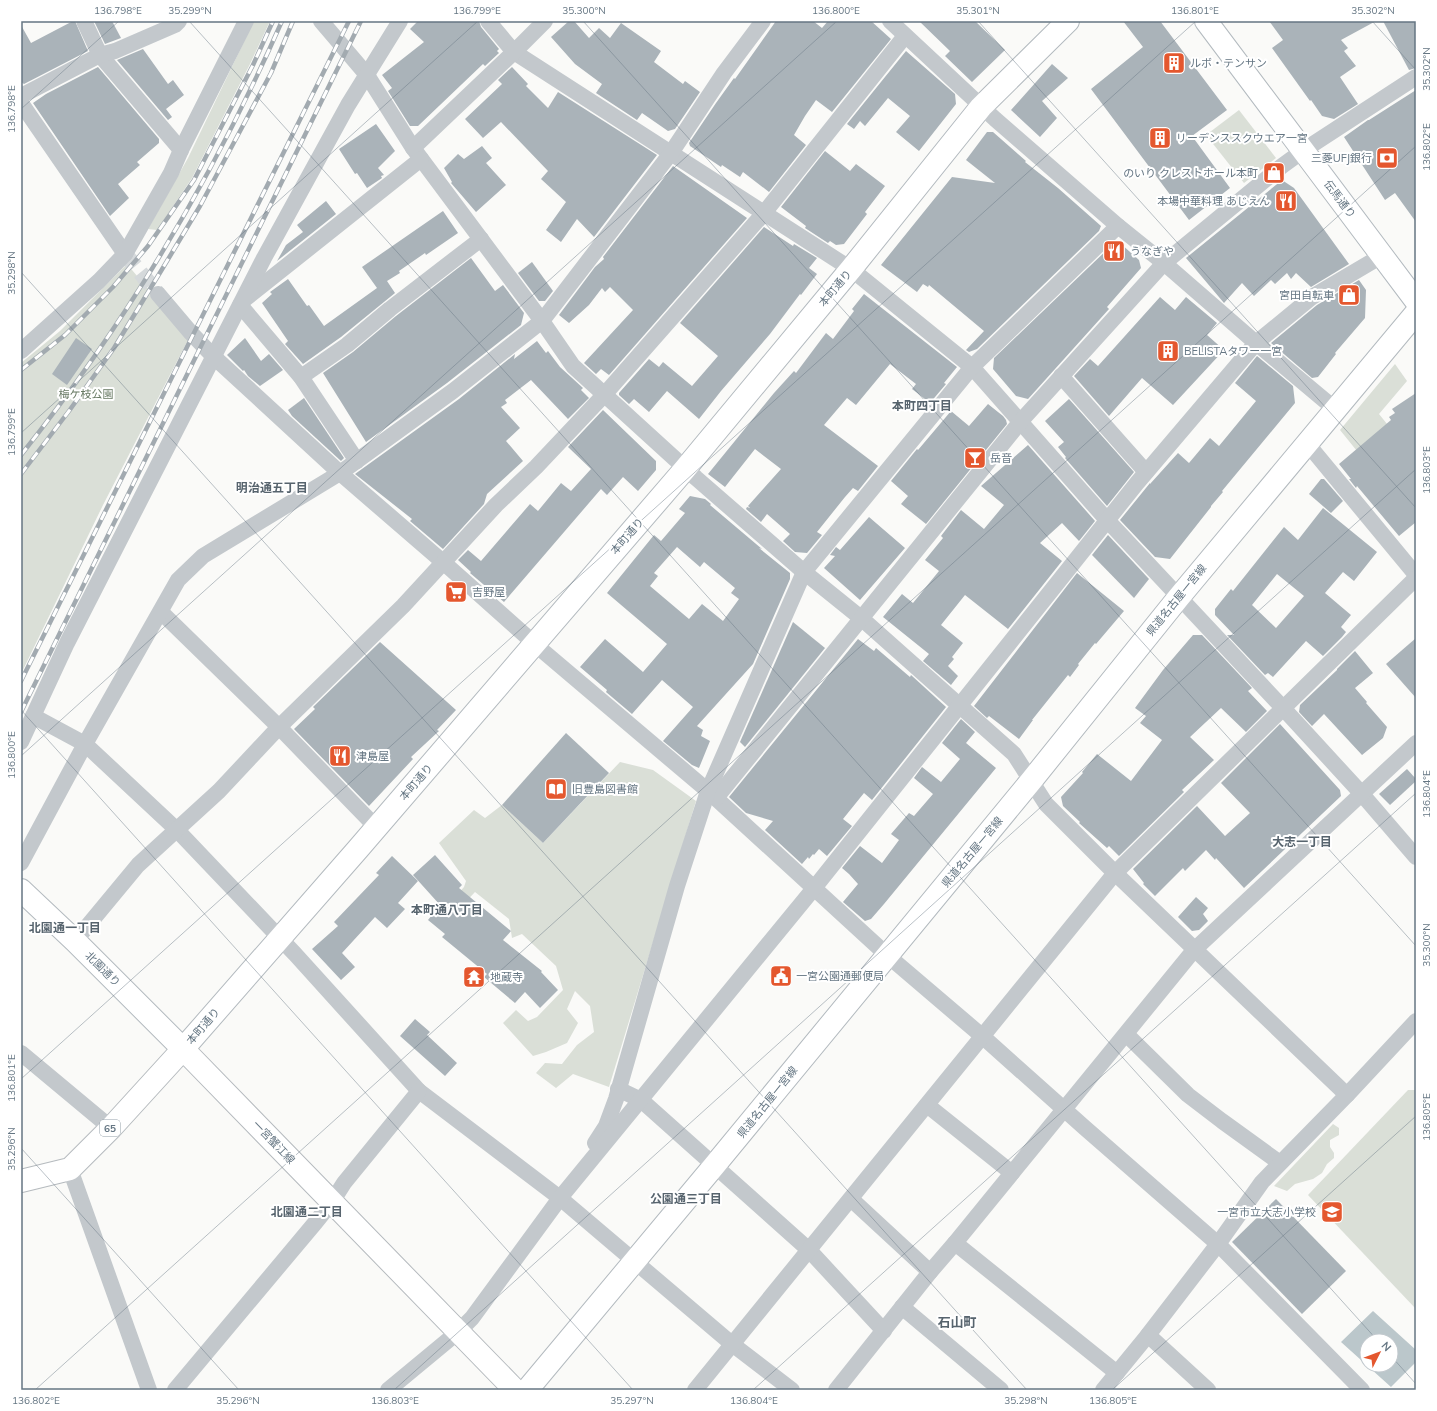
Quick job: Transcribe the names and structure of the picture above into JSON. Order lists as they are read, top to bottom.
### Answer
{
  "streets": {
    "main road": [
      "伝馬通り",
      "本町通り",
      "県道名古屋一宮線",
      "北園通り",
      "65",
      "一宮蟹江線"
    ]
  },
  "crossings": [
    ["本町通り", "北園通り"],
    ["本町通り", "65"],
    ["本町通り", "一宮蟹江線"],
    ["北園通り", "65"],
    ["北園通り", "一宮蟹江線"],
    ["65", "一宮蟹江線"]
  ],
  "districts": [
    "本町四丁目",
    "明治通五丁目",
    "大志一丁目",
    "本町通八丁目",
    "北園通一丁目",
    "公園通三丁目",
    "北園通二丁目",
    "石山町"
  ],
  "parks": ["梅ケ枝公園"],
  "places": {
    "building": ["ルボ・テンサン", "リーデンススクウエア一宮", "BELISTAタワー一宮"],
    "bank": ["三菱UFJ銀行"],
    "shop": ["のいり クレストホール本町", "宮田自転車"],
    "restaurant": ["本場中華料理 あじえん", "うなぎや", "津島屋"],
    "bar": ["岳音"],
    "supermarket": ["吉野屋"],
    "library": ["旧豊島図書館"],
    "public building": ["一宮公園通郵便局"],
    "temple": ["地蔵寺"],
    "school or university": ["一宮市立大志小学校"]
  },
  "north": "top right",
  "coordinates": [
    "136.798°E",
    "35.299°N",
    "136.799°E",
    "35.300°N",
    "136.800°E",
    "35.301°N",
    "136.801°E",
    "35.302°N",
    "136.802°E",
    "35.298°N",
    "136.803°E",
    "136.804°E",
    "136.805°E",
    "35.296°N",
    "35.297°N"
  ]
}
